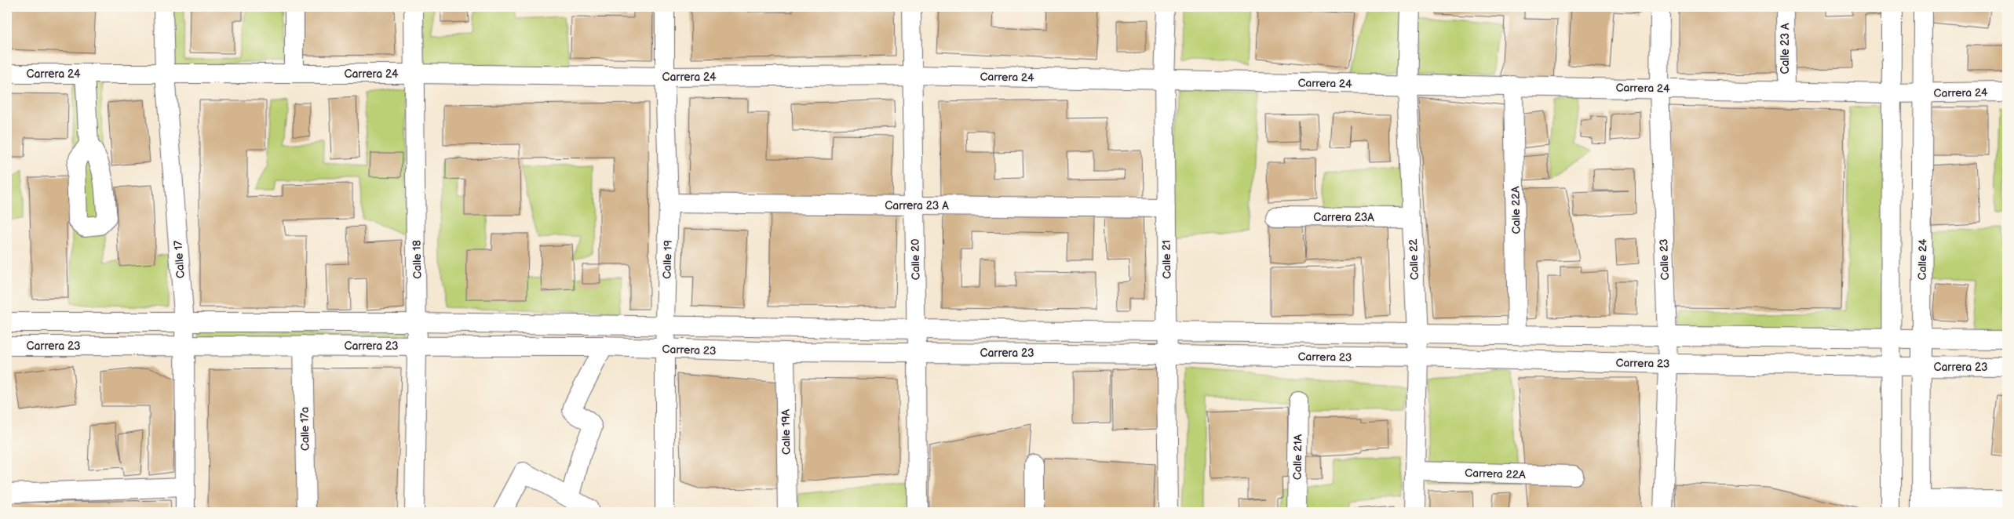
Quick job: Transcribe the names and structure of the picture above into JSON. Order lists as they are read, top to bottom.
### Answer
{
  "streets": {
    "street": [
      "Calle 23 A",
      "Carrera 24",
      "Carrera 23 A",
      "Calle 22A",
      "Carrera 23A",
      "Calle 17",
      "Calle 18",
      "Calle 19",
      "Calle 20",
      "Calle 21",
      "Calle 22",
      "Calle 23",
      "Calle 24",
      "Carrera 23",
      "Calle 17a",
      "Calle 19A",
      "Calle 21A",
      "Carrera 22A"
    ]
  },
  "crossings": [
    ["Calle 23 A", "Carrera 24"],
    ["Carrera 24", "Calle 22A"],
    ["Carrera 24", "Calle 17"],
    ["Carrera 24", "Calle 18"],
    ["Carrera 24", "Calle 19"],
    ["Carrera 24", "Calle 20"],
    ["Carrera 24", "Calle 21"],
    ["Carrera 24", "Calle 22"],
    ["Carrera 24", "Calle 23"],
    ["Carrera 24", "Calle 24"],
    ["Carrera 23 A", "Calle 19"],
    ["Carrera 23 A", "Calle 20"],
    ["Carrera 23 A", "Calle 21"],
    ["Calle 22A", "Carrera 23"],
    ["Carrera 23A", "Calle 22"],
    ["Calle 17", "Carrera 23"],
    ["Calle 18", "Carrera 23"],
    ["Calle 19", "Carrera 23"],
    ["Calle 20", "Carrera 23"],
    ["Calle 21", "Carrera 23"],
    ["Calle 22", "Carrera 23"],
    ["Calle 22", "Carrera 22A"],
    ["Calle 23", "Carrera 23"],
    ["Calle 24", "Carrera 23"],
    ["Carrera 23", "Calle 17a"],
    ["Carrera 23", "Calle 19A"]
  ]
}
